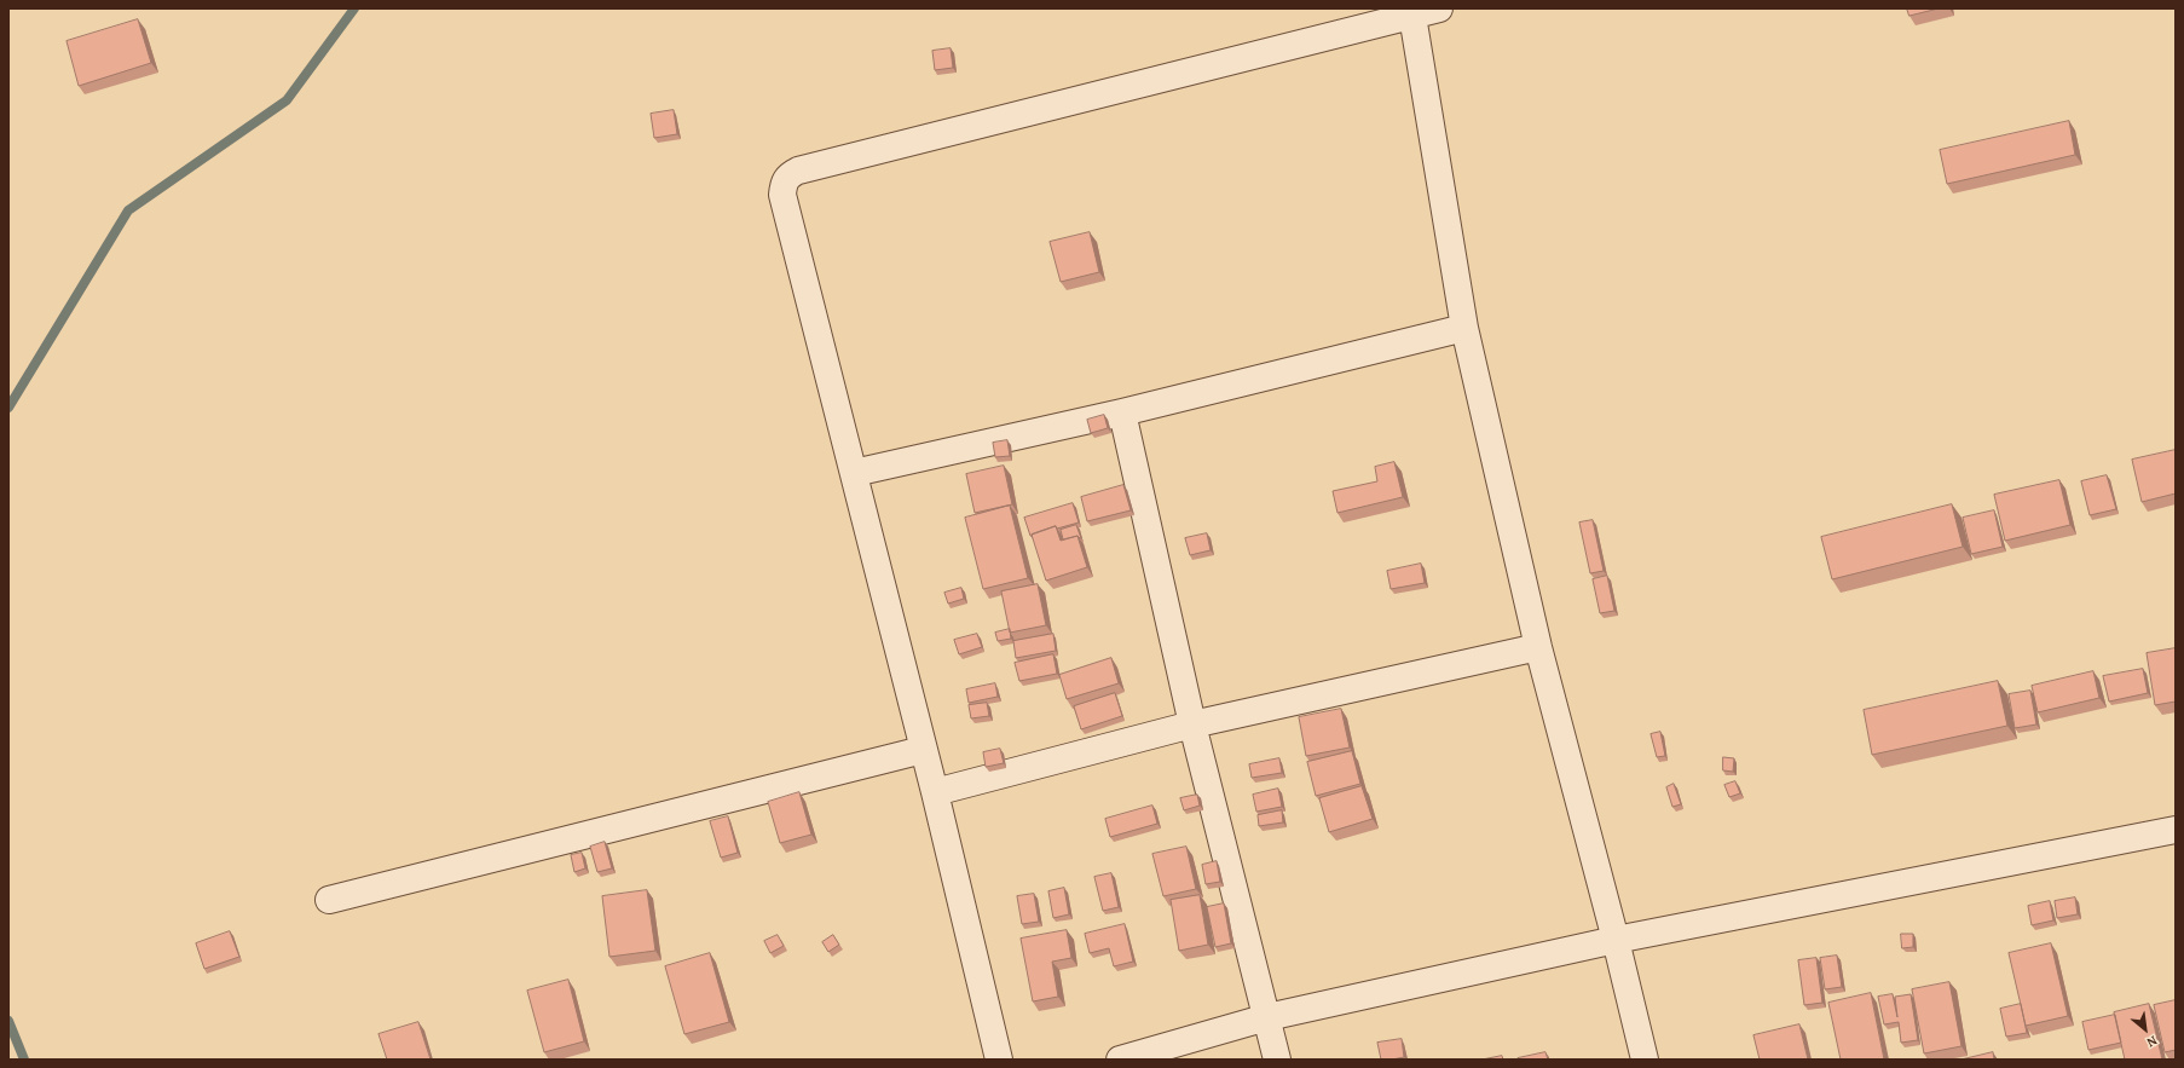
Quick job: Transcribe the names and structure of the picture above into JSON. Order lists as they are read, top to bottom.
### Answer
{
  "north": "bottom right"
}
